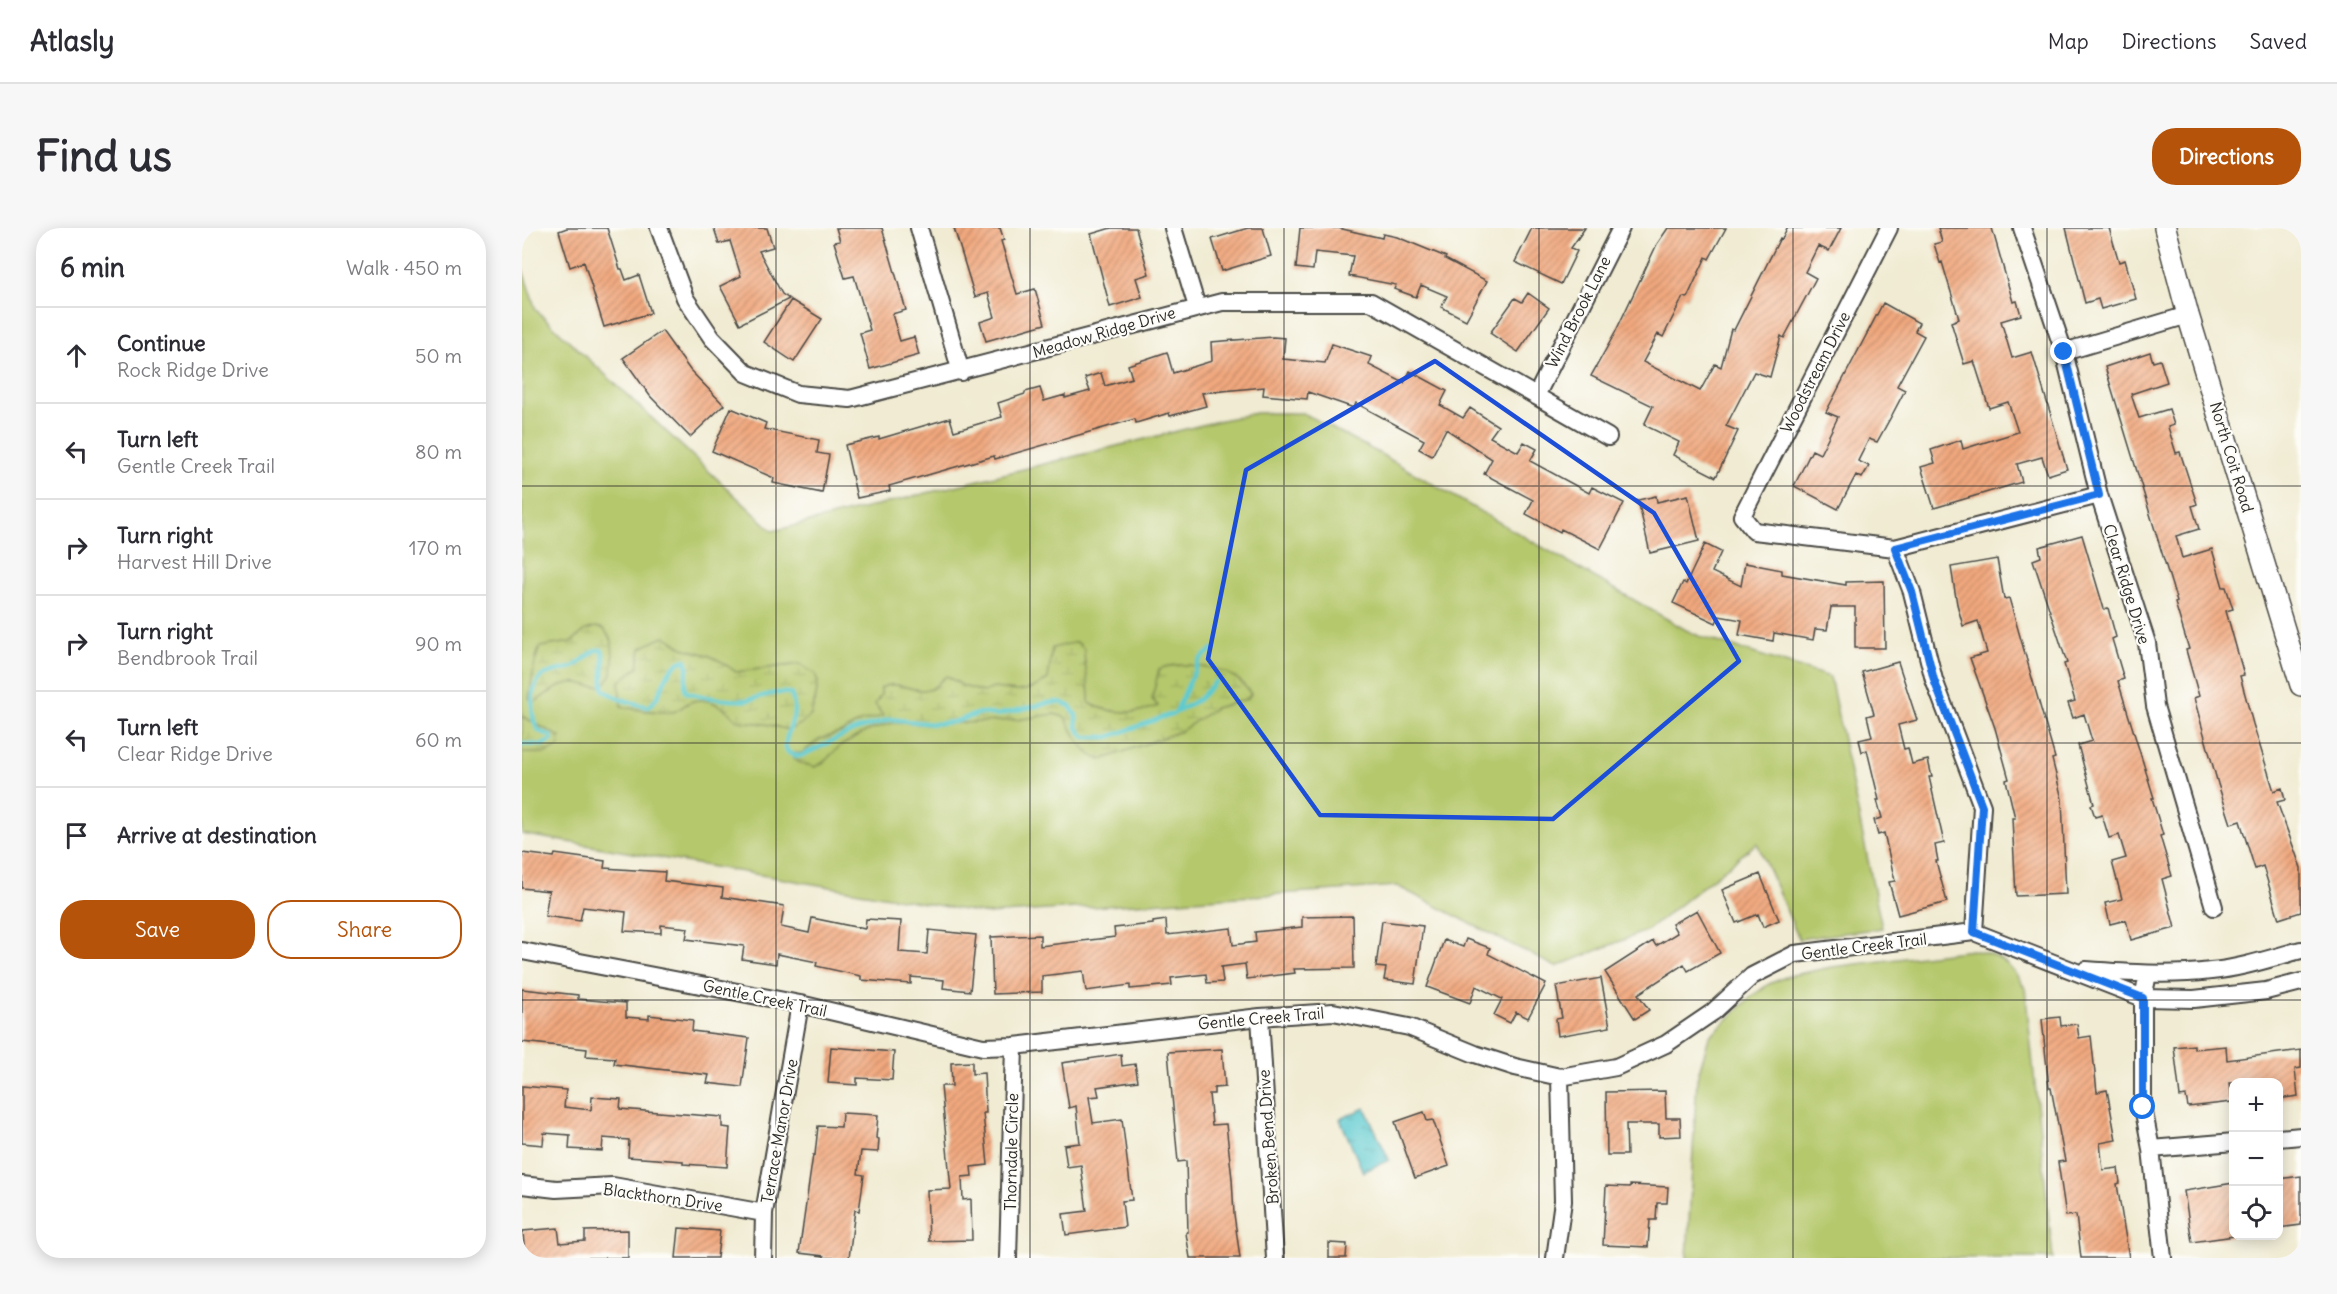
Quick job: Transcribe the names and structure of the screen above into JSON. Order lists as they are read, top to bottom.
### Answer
{
  "streets": {
    "street": [
      "Wind Brook Lane",
      "Meadow Ridge Drive",
      "Woodstream Drive",
      "North Coit Road",
      "Clear Ridge Drive",
      "Gentle Creek Trail",
      "Terrace Manor Drive",
      "Broken Bend Drive",
      "Thorndale Circle",
      "Blackthorn Drive"
    ]
  },
  "crossings": [
    ["Wind Brook Lane", "Meadow Ridge Drive"],
    ["Gentle Creek Trail", "Terrace Manor Drive"],
    ["Gentle Creek Trail", "Broken Bend Drive"],
    ["Gentle Creek Trail", "Thorndale Circle"],
    ["Terrace Manor Drive", "Blackthorn Drive"]
  ],
  "page": {
    "header": "Atlasly",
    "nav": ["Map", "Directions", "Saved"],
    "buttons": [
      "Directions",
      ["Save", "Share"]
    ],
    "title": "Find us",
    "heading": ["6 min", "Walk · 450 m"],
    "list": [
      ["Continue", "Rock Ridge Drive", "50 m"],
      ["Turn left", "Gentle Creek Trail", "80 m"],
      ["Turn right", "Harvest Hill Drive", "170 m"],
      ["Turn right", "Bendbrook Trail", "90 m"],
      ["Turn left", "Clear Ridge Drive", "60 m"],
      "Arrive at destination"
    ],
    "map_buttons": ["+", "−"]
  }
}
